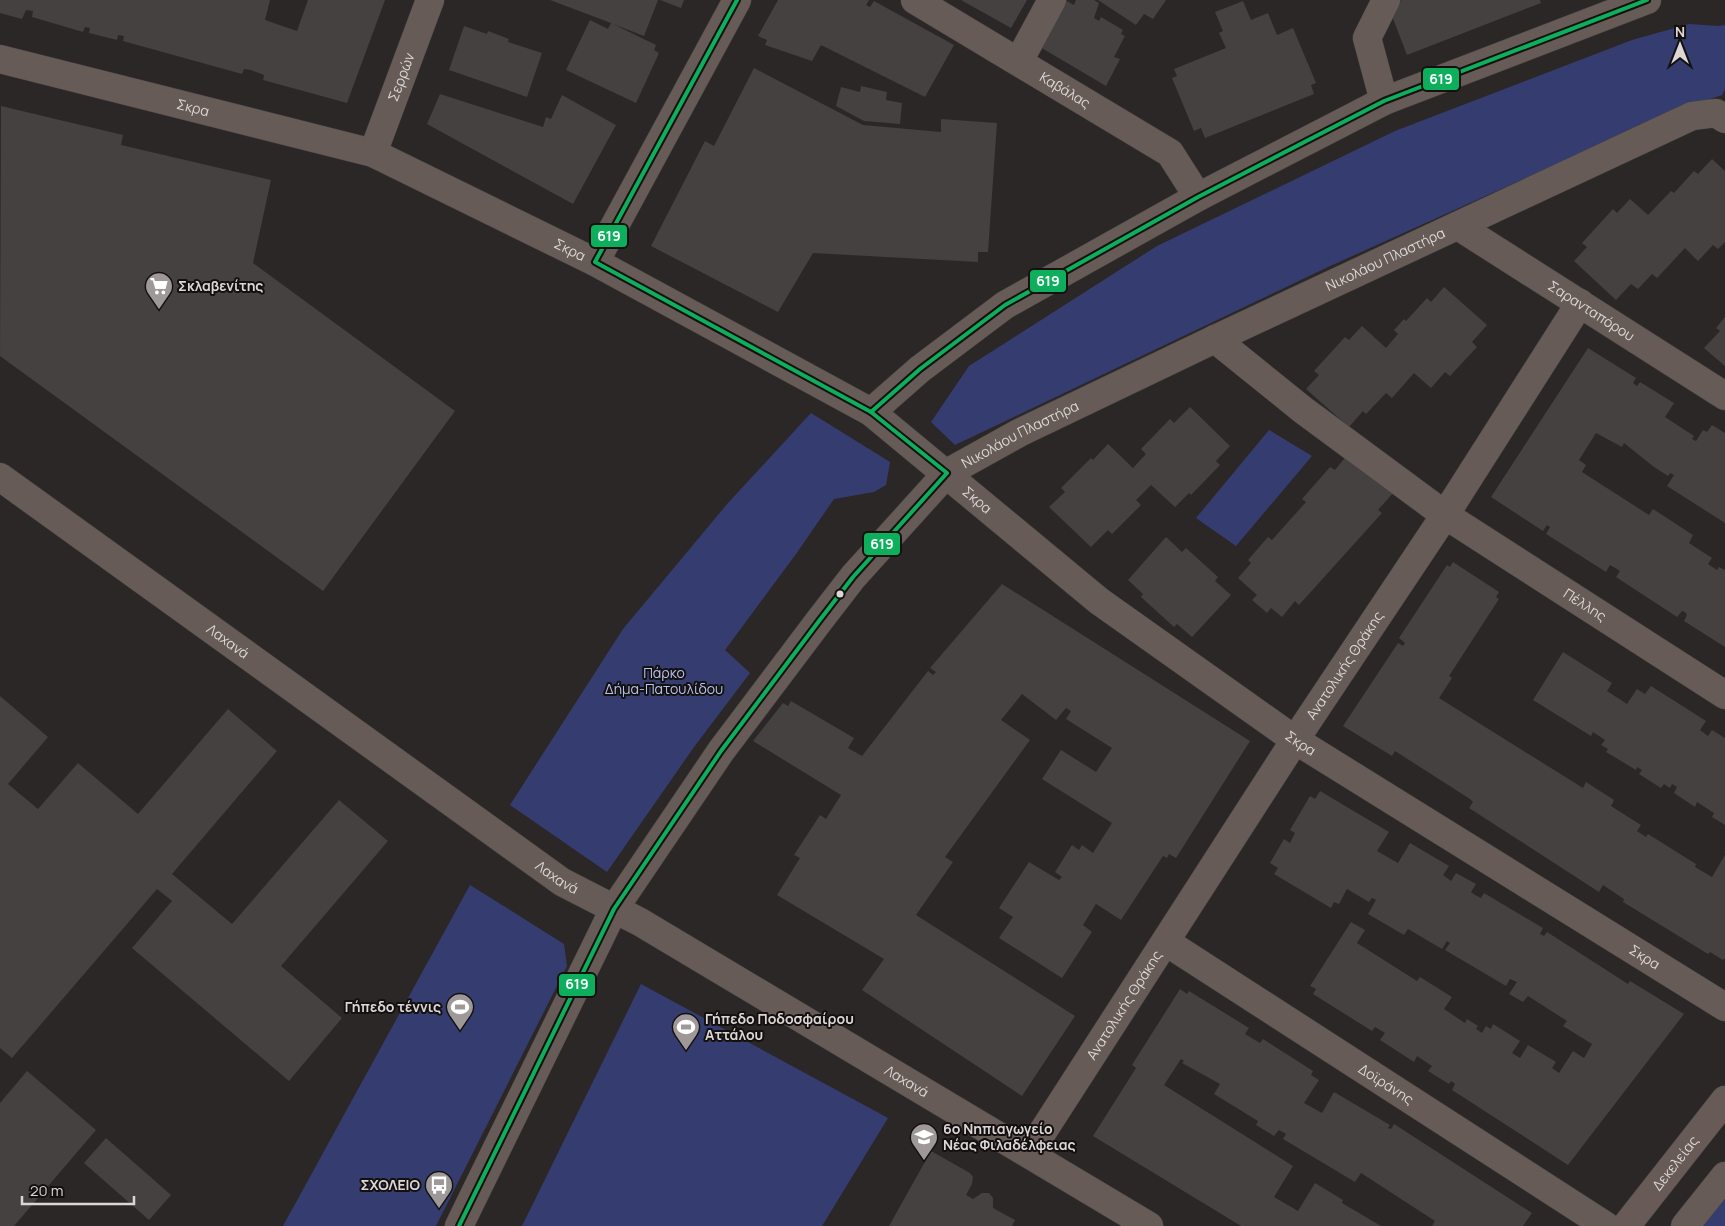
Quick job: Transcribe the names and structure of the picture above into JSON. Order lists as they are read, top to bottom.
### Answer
{
  "streets": {
    "main road": ["Δεκελείας"],
    "street": [
      "Σερρών",
      "Καβάλας",
      "Σκρα",
      "Νικολάου Πλαστήρα",
      "Σαρανταπόρου",
      "Πέλλης",
      "Λαχανά",
      "Ανατολικής Θράκης",
      "Δοϊράνης"
    ]
  },
  "crossings": [
    ["Σερρών", "Σκρα"],
    ["Σκρα", "Νικολάου Πλαστήρα"],
    ["Σκρα", "Ανατολικής Θράκης"],
    ["Νικολάου Πλαστήρα", "Σαρανταπόρου"],
    ["Νικολάου Πλαστήρα", "Πέλλης"],
    ["Νικολάου Πλαστήρα", "Λαχανά"],
    ["Σαρανταπόρου", "Ανατολικής Θράκης"],
    ["Πέλλης", "Ανατολικής Θράκης"],
    ["Λαχανά", "Ανατολικής Θράκης"],
    ["Ανατολικής Θράκης", "Δοϊράνης"]
  ],
  "parks": ["Πάρκο Δήμα-Πατουλίδου"],
  "places": {
    "supermarket": ["Σκλαβενίτης"],
    "sports": ["Γήπεδο τέννις", "Γήπεδο Ποδοσφαίρου Αττάλου"],
    "school or university": ["6ο Νηπιαγωγείο Νέας Φιλαδέλφειας"],
    "bus stop": ["ΣΧΟΛΕΙΟ"]
  },
  "lines": ["transit line 619"],
  "scale_bar": "20 m",
  "north": "top"
}
